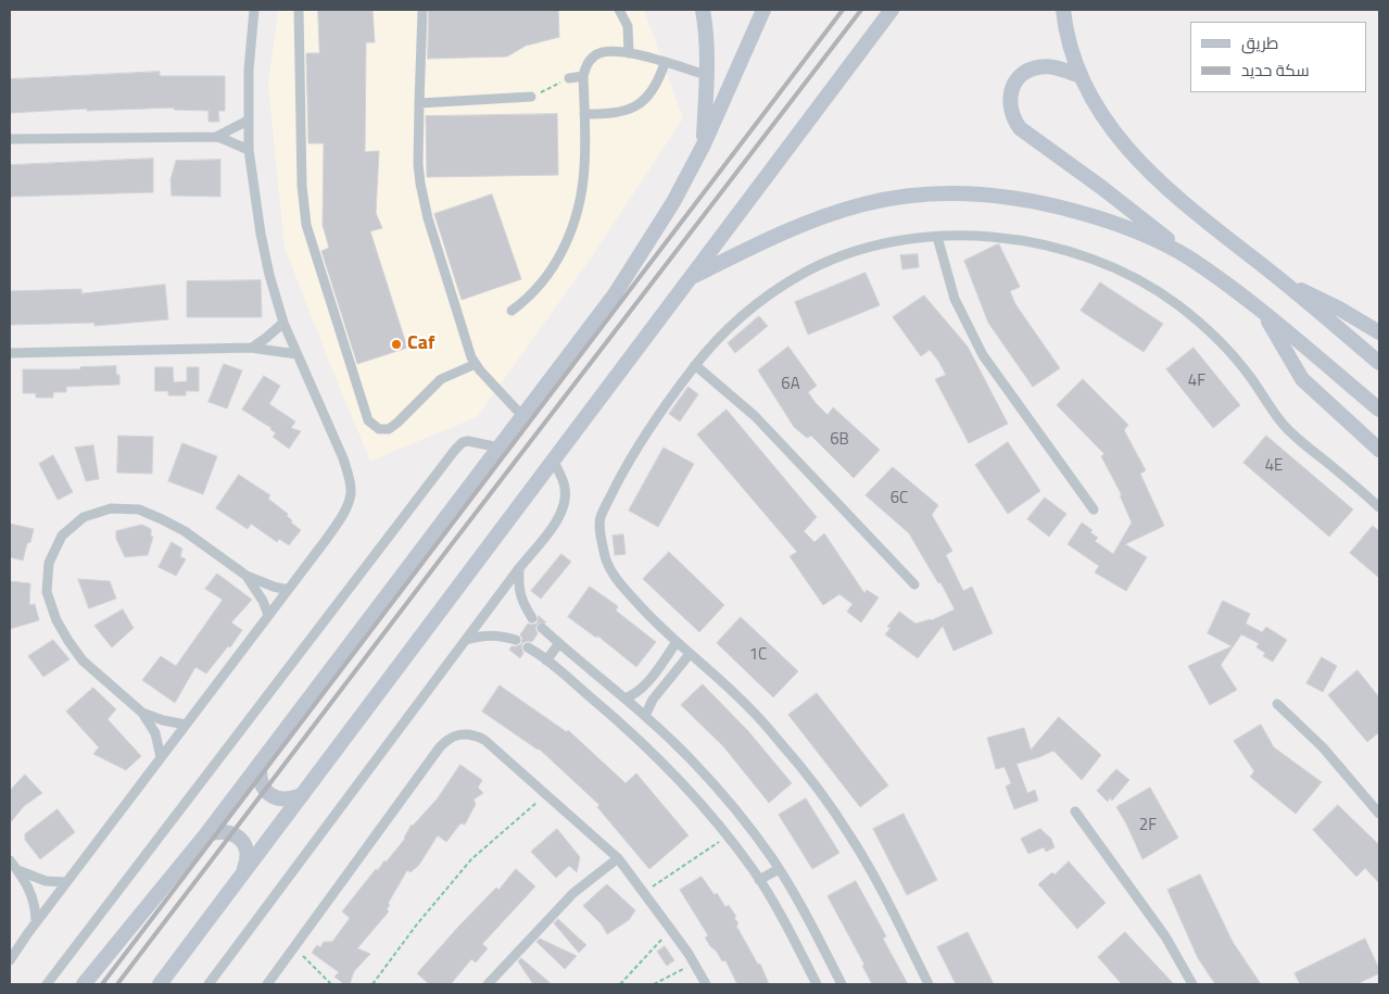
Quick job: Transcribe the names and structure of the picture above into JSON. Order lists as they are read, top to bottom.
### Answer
{
  "places": ["Caf"],
  "house_numbers": [
    "4F",
    "6A",
    "6B",
    "4E",
    "6C",
    "1C",
    "2F"
  ],
  "legend": ["طريق", "سكة حديد"]
}
